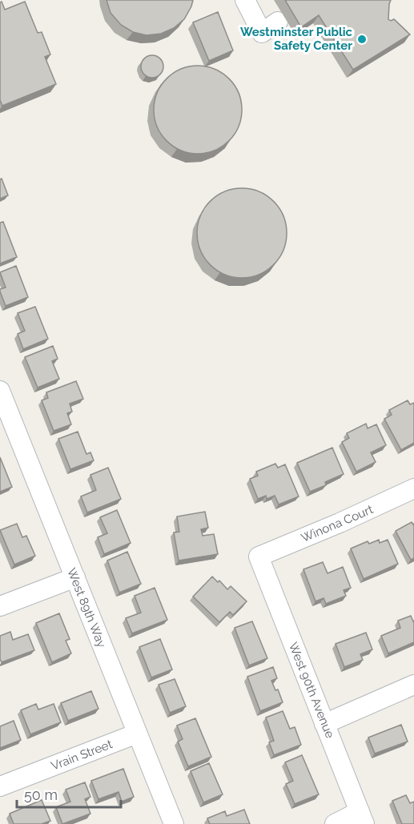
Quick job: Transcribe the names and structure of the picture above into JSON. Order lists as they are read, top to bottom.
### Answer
{
  "streets": {
    "street": [
      "Winona Court",
      "West 89th Way",
      "West 90th Avenue",
      "Vrain Street"
    ]
  },
  "crossings": [
    ["Winona Court", "West 90th Avenue"],
    ["West 89th Way", "Vrain Street"]
  ],
  "places": ["Westminster Public Safety Center"],
  "scale_bar": "50 m"
}
